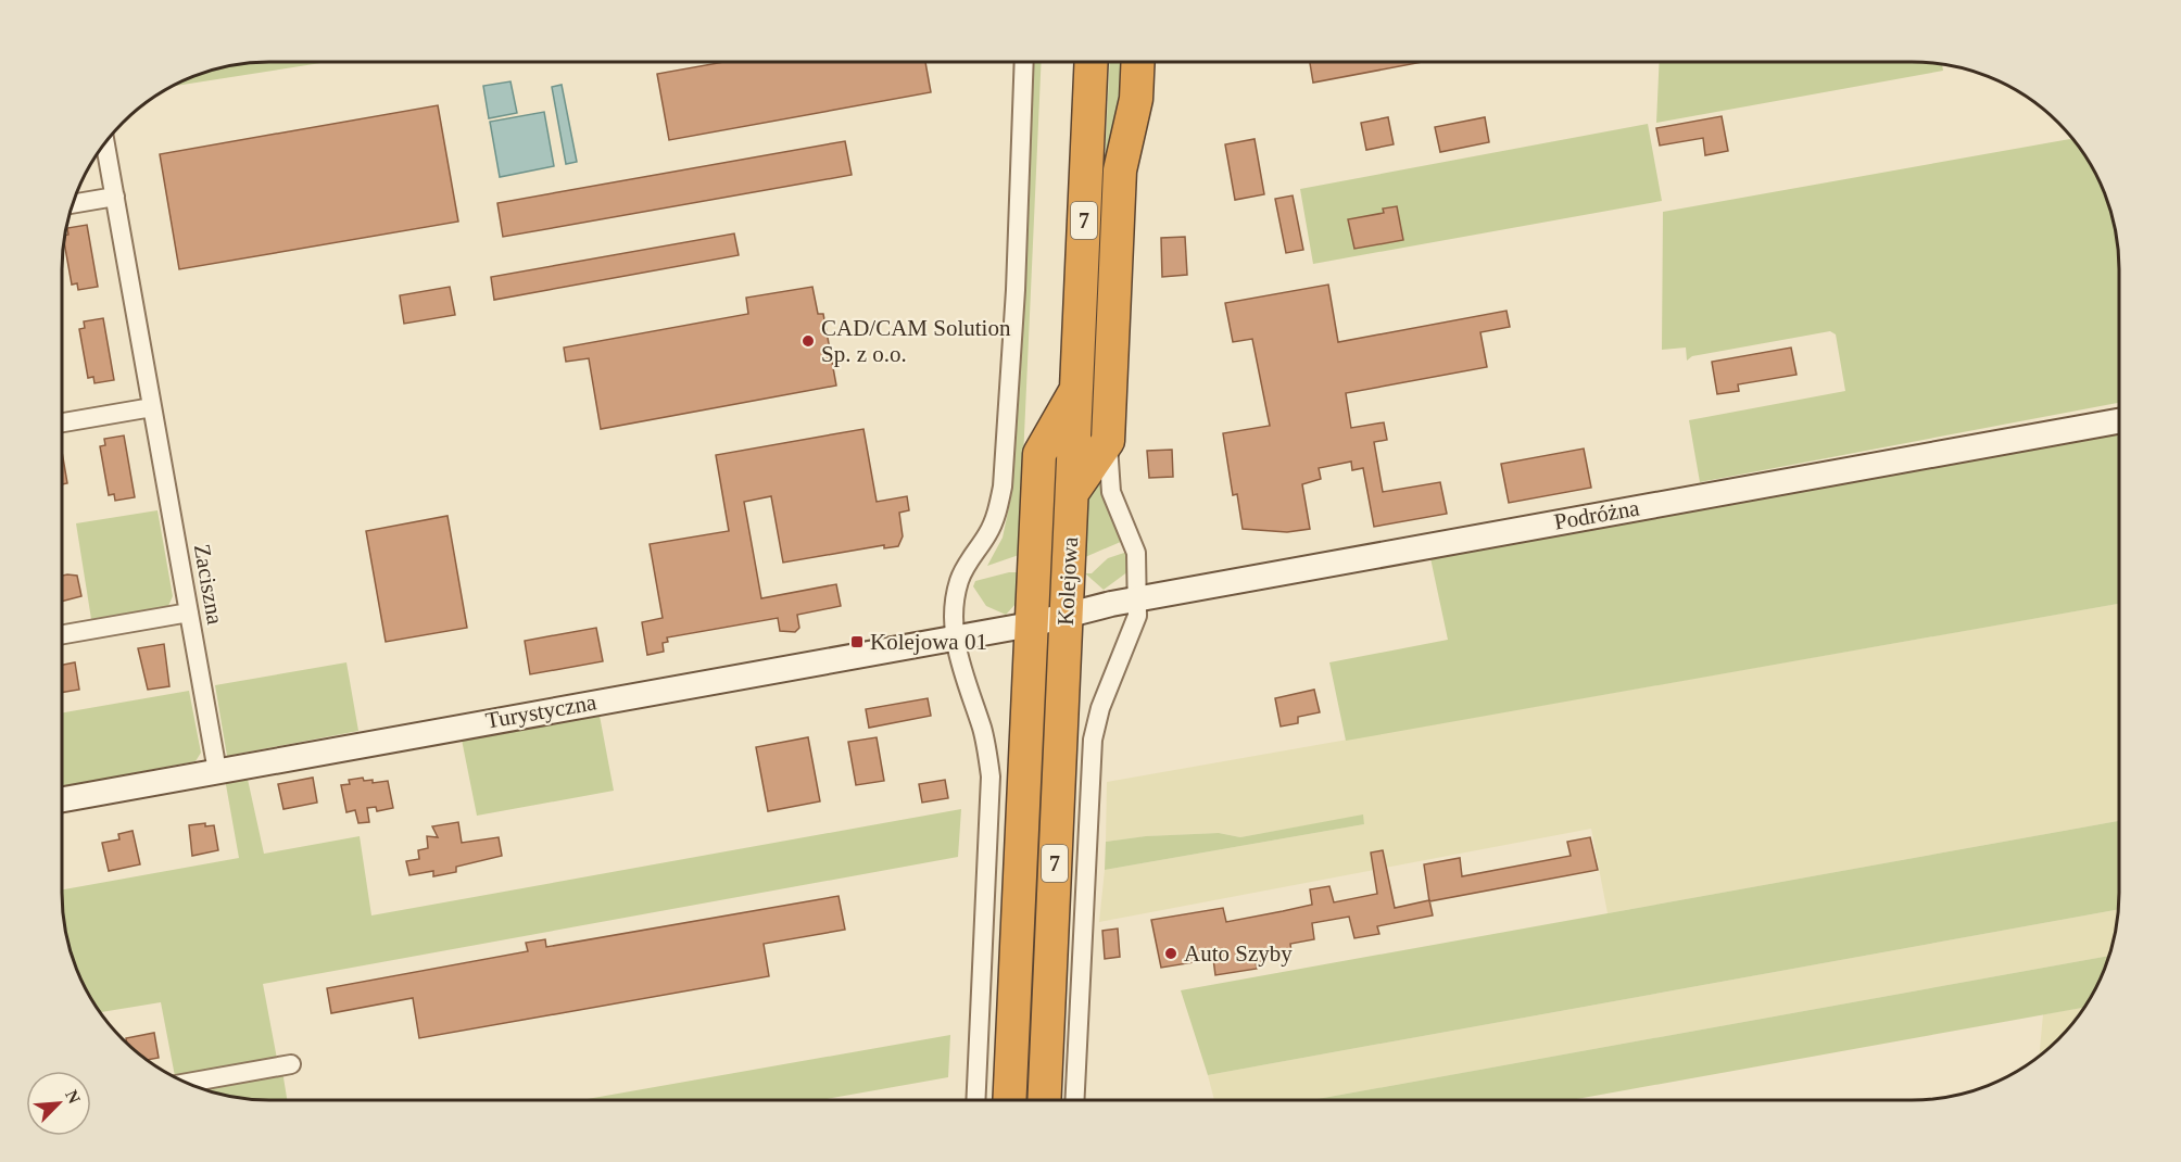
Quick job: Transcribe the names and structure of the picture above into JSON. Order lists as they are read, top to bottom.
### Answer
{
  "streets": {
    "highway": ["7", "Kolejowa"],
    "street": ["Podróżna", "Zaciszna", "Turystyczna"]
  },
  "crossings": [
    ["Podróżna", "Kolejowa"],
    ["Podróżna", "Turystyczna"],
    ["Kolejowa", "Turystyczna"],
    ["Zaciszna", "Turystyczna"]
  ],
  "places": {
    "other": ["CAD/CAM Solution Sp. z o.o.", "Auto Szyby"],
    "transit": ["Kolejowa 01"]
  },
  "north": "top right"
}
